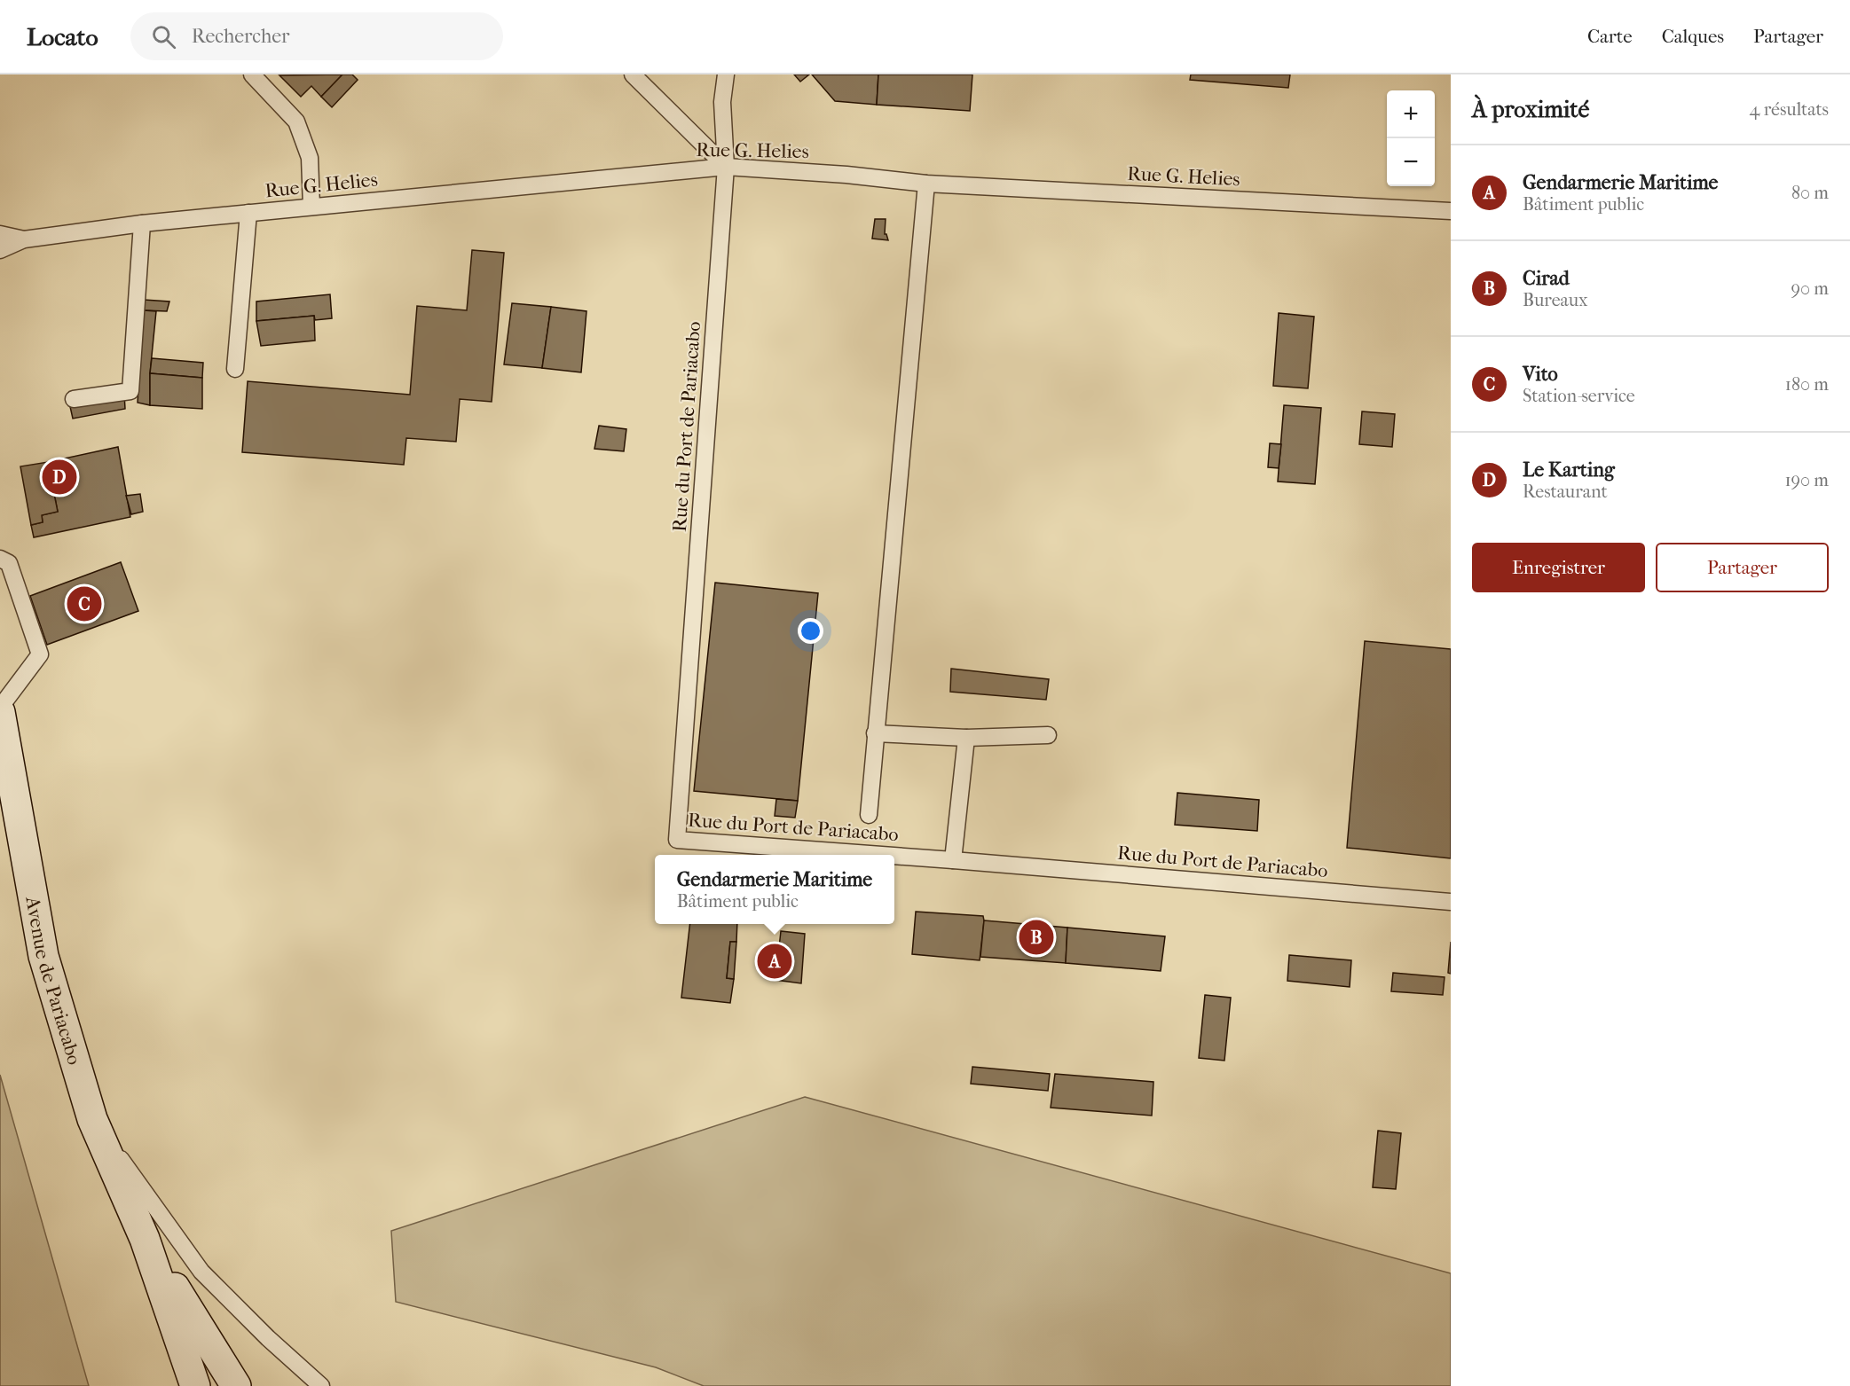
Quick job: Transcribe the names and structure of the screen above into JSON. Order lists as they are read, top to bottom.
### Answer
{
  "streets": {
    "main road": ["Avenue de Pariacabo"],
    "lane": ["Rue G. Helies", "Rue du Port de Pariacabo"]
  },
  "crossings": [
    ["Rue G. Helies", "Rue du Port de Pariacabo"]
  ],
  "page": {
    "header": "Locato",
    "search": "Rechercher",
    "nav": ["Carte", "Calques", "Partager"],
    "heading": ["À proximité", "4 résultats"],
    "map_buttons": ["+", "−"],
    "list": [
      {
        "mark": "A",
        "name": "Gendarmerie Maritime",
        "note": "Bâtiment public",
        "value": "80 m"
      },
      {
        "mark": "B",
        "name": "Cirad",
        "note": "Bureaux",
        "value": "90 m"
      },
      {
        "mark": "C",
        "name": "Vito",
        "note": "Station-service",
        "value": "180 m"
      },
      {
        "mark": "D",
        "name": "Le Karting",
        "note": "Restaurant",
        "value": "190 m"
      }
    ],
    "pins": [
      "D",
      "C",
      "B",
      "A"
    ],
    "buttons": ["Enregistrer", "Partager"],
    "popup": ["Gendarmerie Maritime", "Bâtiment public"]
  }
}
